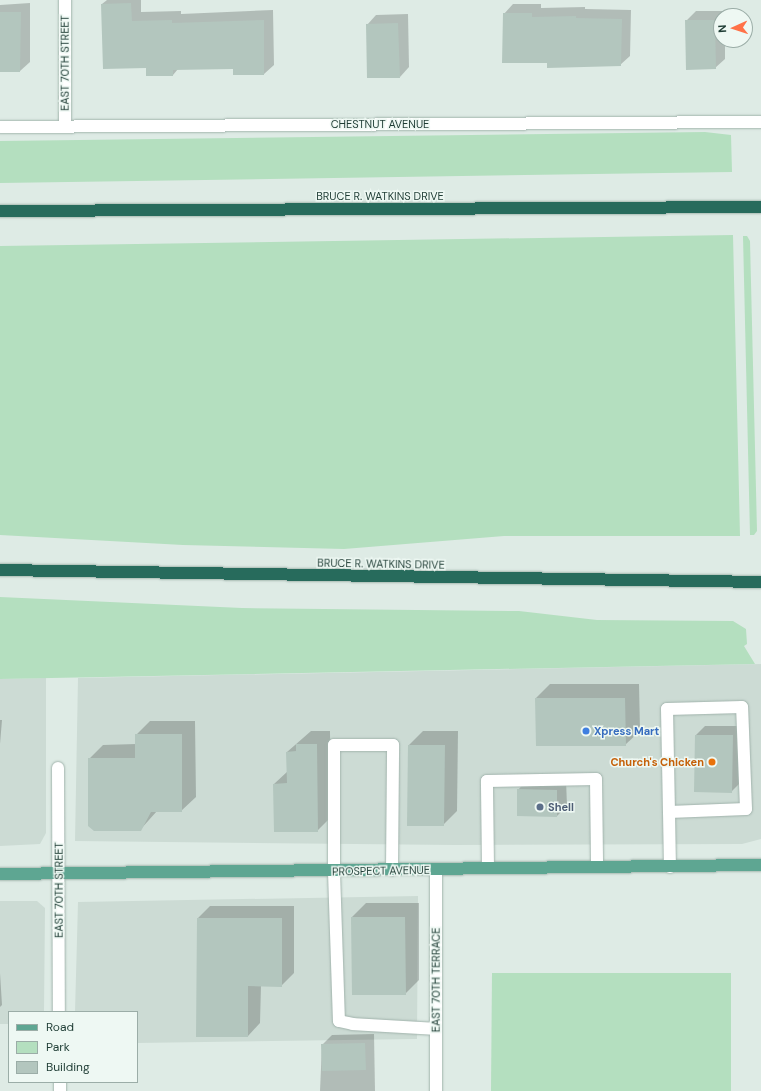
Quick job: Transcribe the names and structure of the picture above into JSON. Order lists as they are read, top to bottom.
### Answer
{
  "streets": {
    "highway": ["BRUCE R. WATKINS DRIVE"],
    "main road": ["PROSPECT AVENUE"],
    "street": ["EAST 70TH STREET", "CHESTNUT AVENUE", "EAST 70TH TERRACE"]
  },
  "crossings": [
    ["EAST 70TH STREET", "CHESTNUT AVENUE"],
    ["EAST 70TH STREET", "PROSPECT AVENUE"],
    ["PROSPECT AVENUE", "EAST 70TH TERRACE"]
  ],
  "places": ["Xpress Mart", "Church's Chicken", "Shell"],
  "legend": ["Road", "Park", "Building"],
  "north": "left"
}
